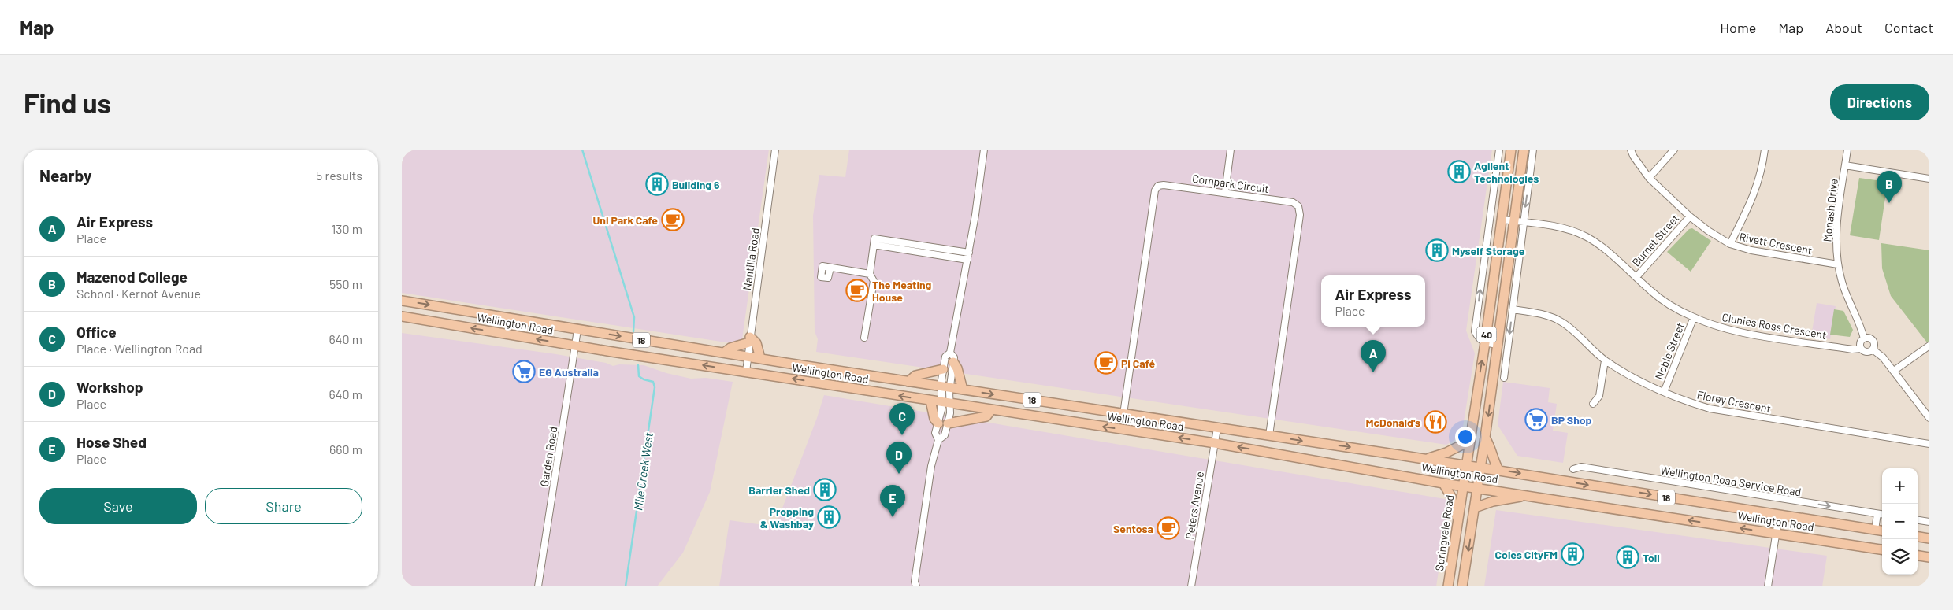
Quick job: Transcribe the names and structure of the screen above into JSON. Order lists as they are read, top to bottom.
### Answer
{
  "streets": {
    "highway": [
      "Wellington Road",
      "40",
      "18",
      "Springvale Road"
    ],
    "street": [
      "Compark Circuit",
      "Monash Drive",
      "Burnet Street",
      "Rivett Crescent",
      "Nantilla Road",
      "Clunies Ross Crescent",
      "Noble Street",
      "Florey Crescent",
      "Garden Road",
      "Wellington Road Service Road",
      "Peters Avenue"
    ]
  },
  "crossings": [
    ["Compark Circuit", "Wellington Road"],
    ["Monash Drive", "Rivett Crescent"],
    ["Monash Drive", "Clunies Ross Crescent"],
    ["Burnet Street", "Rivett Crescent"],
    ["Burnet Street", "Clunies Ross Crescent"],
    ["Nantilla Road", "Wellington Road"],
    ["Wellington Road", "40"],
    ["Wellington Road", "Garden Road"],
    ["Wellington Road", "Peters Avenue"],
    ["Wellington Road", "Springvale Road"],
    ["Clunies Ross Crescent", "40"],
    ["Clunies Ross Crescent", "Noble Street"],
    ["Clunies Ross Crescent", "Springvale Road"],
    ["Noble Street", "Florey Crescent"]
  ],
  "one_way": ["Wellington Road Service Road"],
  "water": ["Mile Creek West"],
  "places": {
    "building": [
      "Agilent Technologies",
      "Building 6",
      "Myself Storage",
      "Barrier Shed",
      "Propping & Washbay",
      "Coles CityFM",
      "Toll"
    ],
    "cafe": [
      "Uni Park Cafe",
      "The Meating House",
      "Pi Café",
      "Sentosa"
    ],
    "supermarket": ["EG Australia", "BP Shop"],
    "restaurant": ["McDonald's"]
  },
  "page": {
    "header": "Map",
    "nav": [
      "Home",
      "Map",
      "About",
      "Contact"
    ],
    "buttons": [
      "Directions",
      ["Save", "Share"]
    ],
    "title": "Find us",
    "heading": ["Nearby", "5 results"],
    "pins": [
      "B",
      "A",
      "C",
      "D",
      "E"
    ],
    "list": [
      {
        "mark": "A",
        "name": "Air Express",
        "note": "Place",
        "value": "130 m"
      },
      {
        "mark": "B",
        "name": "Mazenod College",
        "note": "School · Kernot Avenue",
        "value": "550 m"
      },
      {
        "mark": "C",
        "name": "Office",
        "note": "Place · Wellington Road",
        "value": "640 m"
      },
      {
        "mark": "D",
        "name": "Workshop",
        "note": "Place",
        "value": "640 m"
      },
      {
        "mark": "E",
        "name": "Hose Shed",
        "note": "Place",
        "value": "660 m"
      }
    ],
    "popup": ["Air Express", "Place"],
    "map_buttons": ["+", "−"]
  }
}
